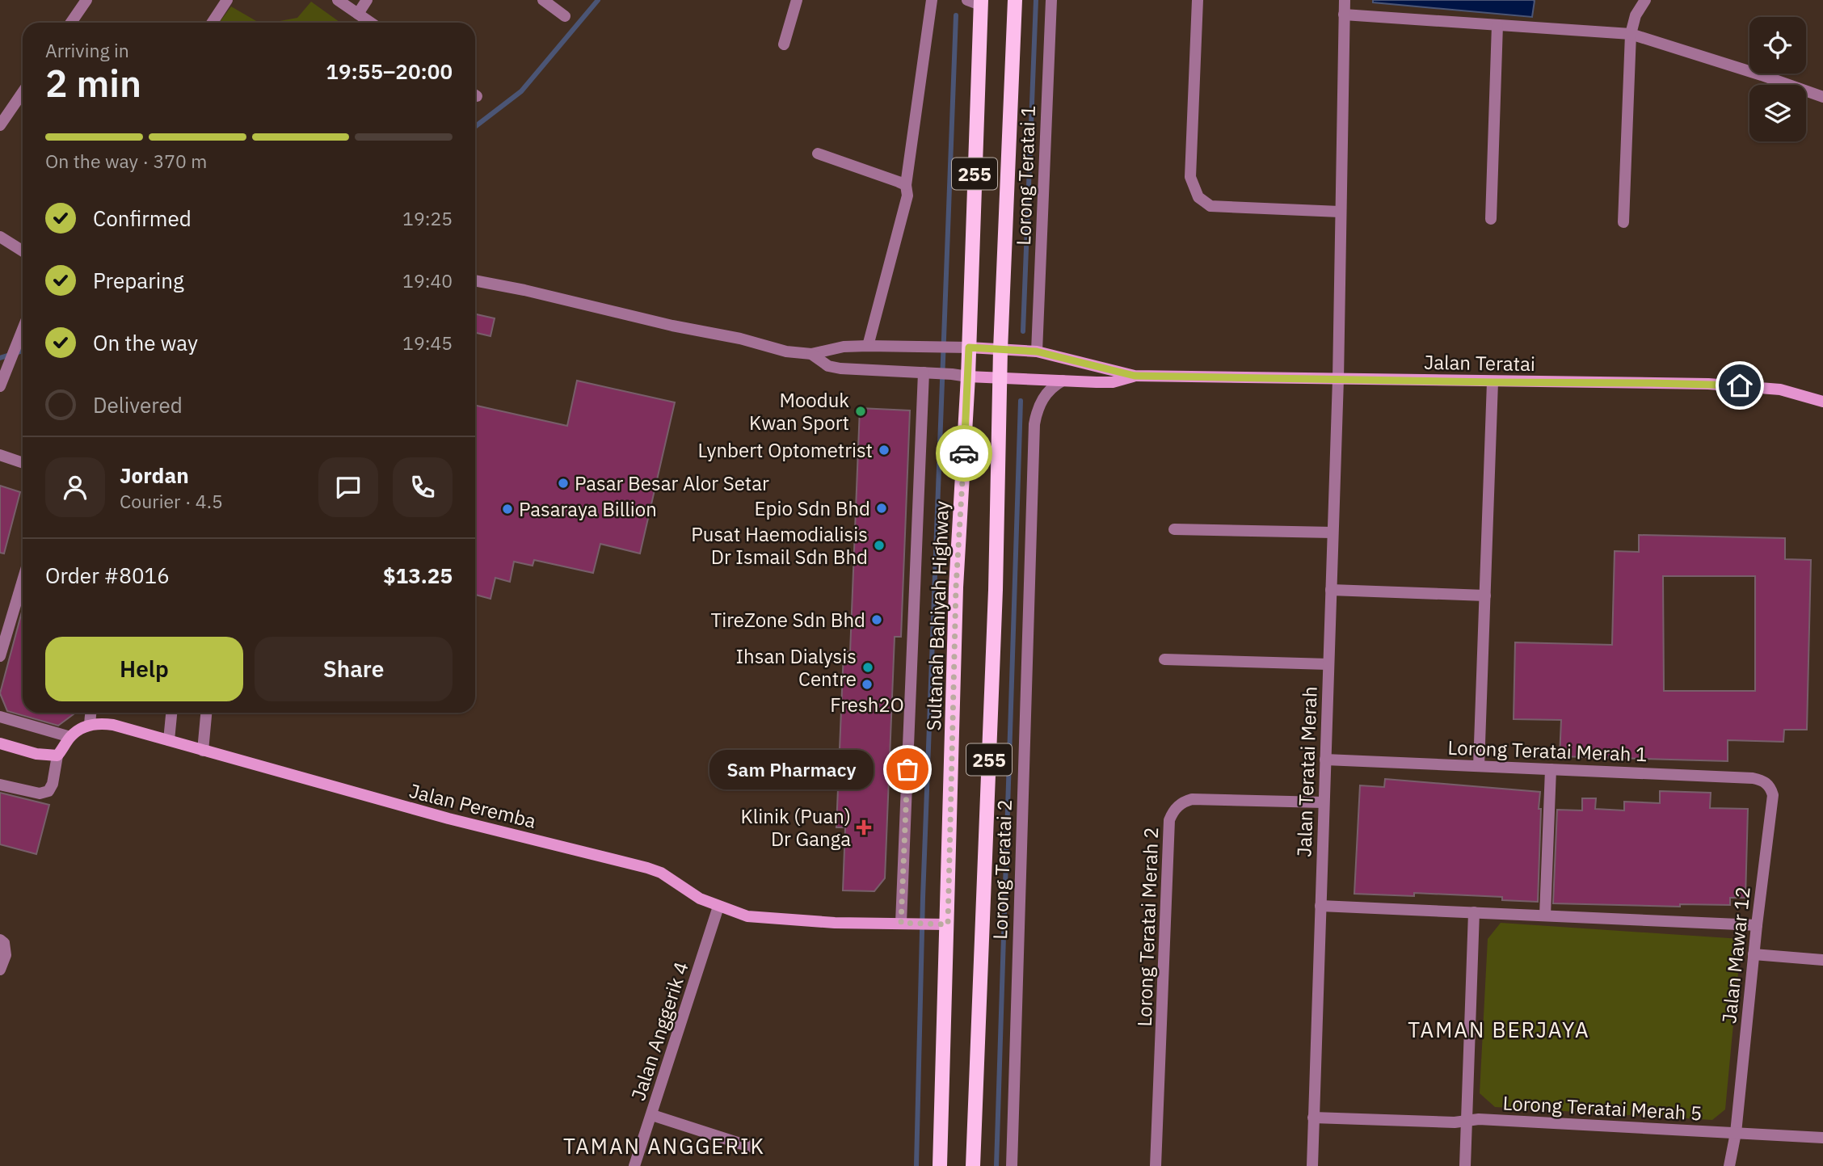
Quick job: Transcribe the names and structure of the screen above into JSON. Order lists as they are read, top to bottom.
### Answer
{
  "streets": {
    "main road": ["255", "Sultanah Bahiyah Highway"],
    "street": [
      "Lorong Teratai 1",
      "Jalan Teratai",
      "Lorong Teratai Merah 1",
      "Jalan Teratai Merah",
      "Jalan Peremba",
      "Lorong Teratai 2",
      "Lorong Teratai Merah 2",
      "Jalan Mawar 12",
      "Jalan Anggerik 4",
      "Lorong Teratai Merah 5"
    ]
  },
  "crossings": [
    ["255", "Jalan Teratai"],
    ["Lorong Teratai 1", "Jalan Teratai"],
    ["Jalan Teratai", "Sultanah Bahiyah Highway"],
    ["Jalan Teratai", "Jalan Teratai Merah"],
    ["Jalan Teratai", "Lorong Teratai 2"],
    ["Sultanah Bahiyah Highway", "Jalan Peremba"],
    ["Lorong Teratai Merah 1", "Jalan Teratai Merah"],
    ["Lorong Teratai Merah 1", "Jalan Mawar 12"],
    ["Jalan Teratai Merah", "Lorong Teratai Merah 2"],
    ["Jalan Teratai Merah", "Lorong Teratai Merah 5"],
    ["Jalan Peremba", "Jalan Anggerik 4"],
    ["Jalan Mawar 12", "Lorong Teratai Merah 5"]
  ],
  "districts": ["TAMAN BERJAYA", "TAMAN ANGGERIK"],
  "places": {
    "other": [
      "Mooduk Kwan Sport",
      "Lynbert Optometrist",
      "Pasar Besar Alor Setar",
      "Epio Sdn Bhd",
      "Pasaraya Billion",
      "Pusat Haemodialisis Dr Ismail Sdn Bhd",
      "TireZone Sdn Bhd",
      "Ihsan Dialysis Centre",
      "Fresh2O",
      "Sam Pharmacy"
    ],
    "health": ["Klinik (Puan) Dr Ganga"]
  },
  "page": {
    "heading": ["2 min", "Arriving in", "19:55–20:00"],
    "panel": [
      "Jordan",
      "Courier · 4.5",
      "Order #8016",
      "$13.25"
    ],
    "bar": "On the way · 370 m",
    "list": [
      ["Confirmed", "19:25"],
      ["Preparing", "19:40"],
      ["On the way", "19:45"],
      "Delivered"
    ],
    "buttons": ["Help", "Share"],
    "bubble": "Sam Pharmacy"
  }
}
